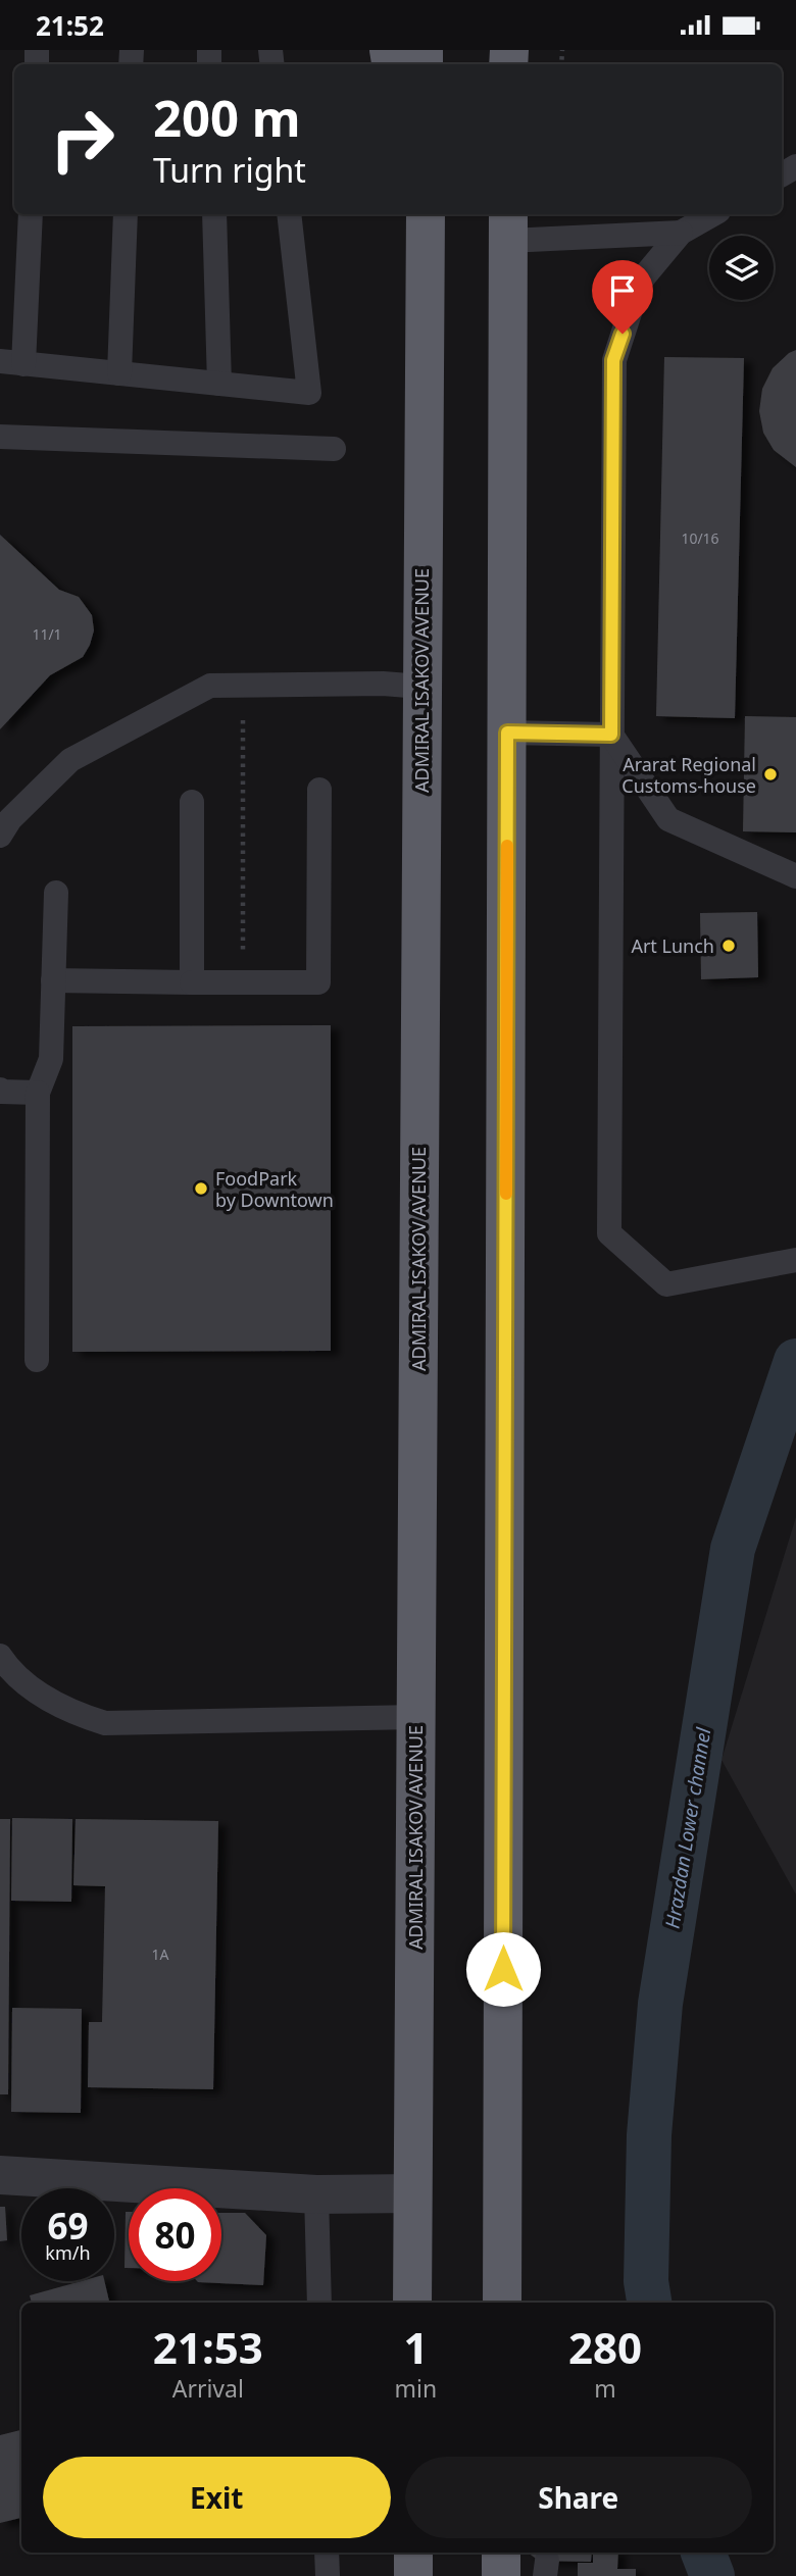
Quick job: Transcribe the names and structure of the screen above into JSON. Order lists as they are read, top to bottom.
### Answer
{
  "streets": {
    "highway": ["ADMIRAL ISAKOV AVENUE"]
  },
  "water": ["Hrazdan Lower channel"],
  "places": ["Ararat Regional Customs-house", "Art Lunch", "FoodPark by Downtown"],
  "house_numbers": ["10/16", "11/1", "1А"],
  "page": {
    "status": "21:52",
    "turn": ["200 m", "Turn right"],
    "speed": "69 km/h",
    "limit": "80",
    "eta": [
      "21:53",
      "Arrival",
      "1",
      "min",
      "280",
      "m"
    ],
    "buttons": ["Exit", "Share"]
  }
}
